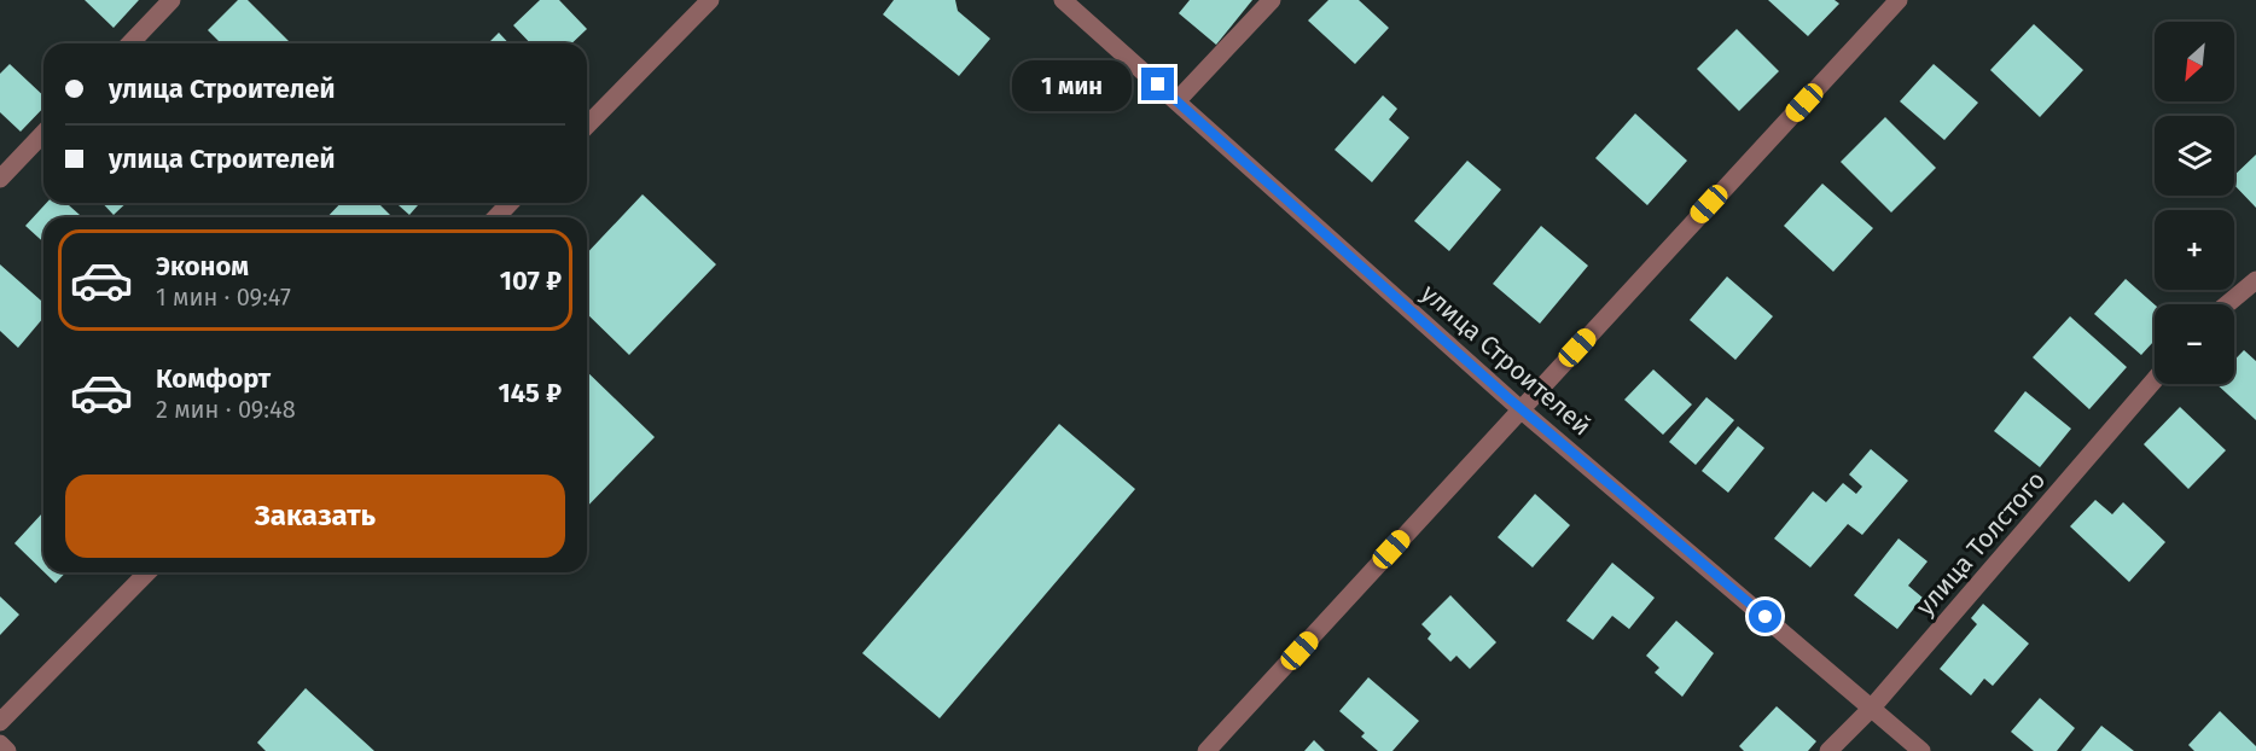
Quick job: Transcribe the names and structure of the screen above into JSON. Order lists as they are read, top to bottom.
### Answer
{
  "streets": {
    "street": ["улица Строителей", "улица Толстого"]
  },
  "crossings": [
    ["улица Строителей", "улица Толстого"]
  ],
  "north": "bottom left",
  "page": {
    "map_buttons": ["+", "−"],
    "banner": ["улица Строителей", "улица Строителей"],
    "bubble": "1 мин",
    "list": [
      {
        "name": "Эконом",
        "note": "1 мин · 09:47",
        "value": "107 ₽"
      },
      {
        "name": "Комфорт",
        "note": "2 мин · 09:48",
        "value": "145 ₽"
      }
    ],
    "buttons": "Заказать"
  }
}
